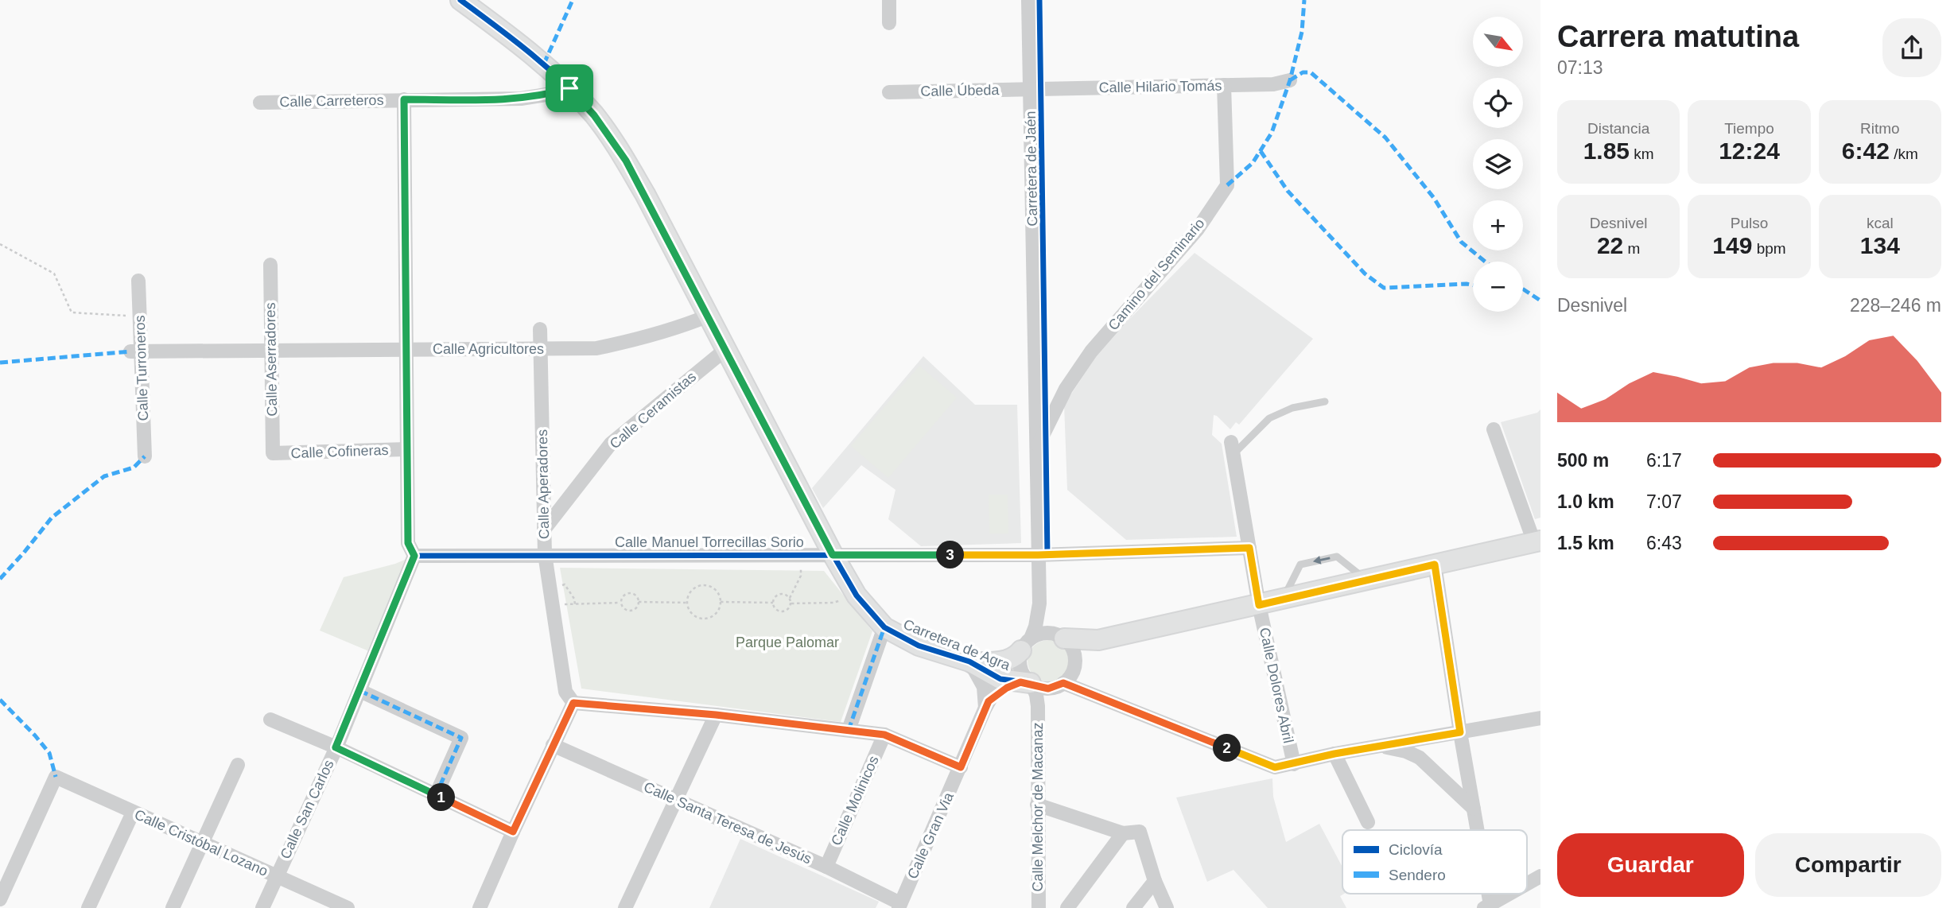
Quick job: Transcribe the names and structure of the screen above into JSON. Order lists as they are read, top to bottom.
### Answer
{
  "streets": {
    "street": [
      "Calle Hilario Tomás",
      "Calle Úbeda",
      "Calle Carreteros",
      "Carretera de Jaén",
      "Camino del Seminario",
      "Calle Agricultores",
      "Calle Aserradores",
      "Calle Turroneros",
      "Calle Ceramistas",
      "Calle Cofineras",
      "Calle Aperadores",
      "Calle Manuel Torrecillas Sorio",
      "Carretera de Agra",
      "Calle Dolores Abril",
      "Calle Molinicos",
      "Calle Melchor de Macanaz",
      "Calle San Carlos",
      "Calle Santa Teresa de Jesús",
      "Calle Gran Via",
      "Calle Cristóbal Lozano"
    ]
  },
  "crossings": [
    ["Calle Hilario Tomás", "Calle Úbeda"],
    ["Calle Hilario Tomás", "Carretera de Jaén"],
    ["Calle Hilario Tomás", "Camino del Seminario"],
    ["Calle Úbeda", "Carretera de Jaén"],
    ["Calle Carreteros", "Carretera de Agra"],
    ["Carretera de Jaén", "Camino del Seminario"],
    ["Carretera de Jaén", "Calle Manuel Torrecillas Sorio"],
    ["Carretera de Jaén", "Carretera de Agra"],
    ["Carretera de Jaén", "Calle Melchor de Macanaz"],
    ["Carretera de Jaén", "Calle Gran Via"],
    ["Calle Agricultores", "Calle Aserradores"],
    ["Calle Agricultores", "Calle Turroneros"],
    ["Calle Agricultores", "Calle Aperadores"],
    ["Calle Agricultores", "Carretera de Agra"],
    ["Calle Aserradores", "Calle Cofineras"],
    ["Calle Ceramistas", "Calle Aperadores"],
    ["Calle Ceramistas", "Carretera de Agra"],
    ["Calle Aperadores", "Calle Manuel Torrecillas Sorio"],
    ["Calle Manuel Torrecillas Sorio", "Carretera de Agra"],
    ["Calle Manuel Torrecillas Sorio", "Calle Dolores Abril"],
    ["Calle Manuel Torrecillas Sorio", "Calle San Carlos"],
    ["Carretera de Agra", "Calle Melchor de Macanaz"],
    ["Carretera de Agra", "Calle Gran Via"],
    ["Calle Molinicos", "Calle Santa Teresa de Jesús"],
    ["Calle Melchor de Macanaz", "Calle Gran Via"],
    ["Calle San Carlos", "Calle Cristóbal Lozano"],
    ["Calle Santa Teresa de Jesús", "Calle Gran Via"]
  ],
  "parks": ["Parque Palomar"],
  "legend": ["Ciclovía", "Sendero"],
  "north": "bottom right",
  "page": {
    "heading": ["Carrera matutina", "07:13"],
    "map_buttons": ["+", "−"],
    "stats": [
      ["Distancia", "1.85 km"],
      ["Tiempo", "12:24"],
      ["Ritmo", "6:42 /km"],
      ["Desnivel", "22 m"],
      ["Pulso", "149 bpm"],
      ["kcal", "134"]
    ],
    "chart": ["Desnivel", "228–246 m"],
    "list": [
      {
        "name": "500 m",
        "note": "6:17"
      },
      {
        "name": "1.0 km",
        "note": "7:07"
      },
      {
        "name": "1.5 km",
        "note": "6:43"
      }
    ],
    "pins": ["3", "2", "1"],
    "buttons": ["Guardar", "Compartir"]
  }
}
